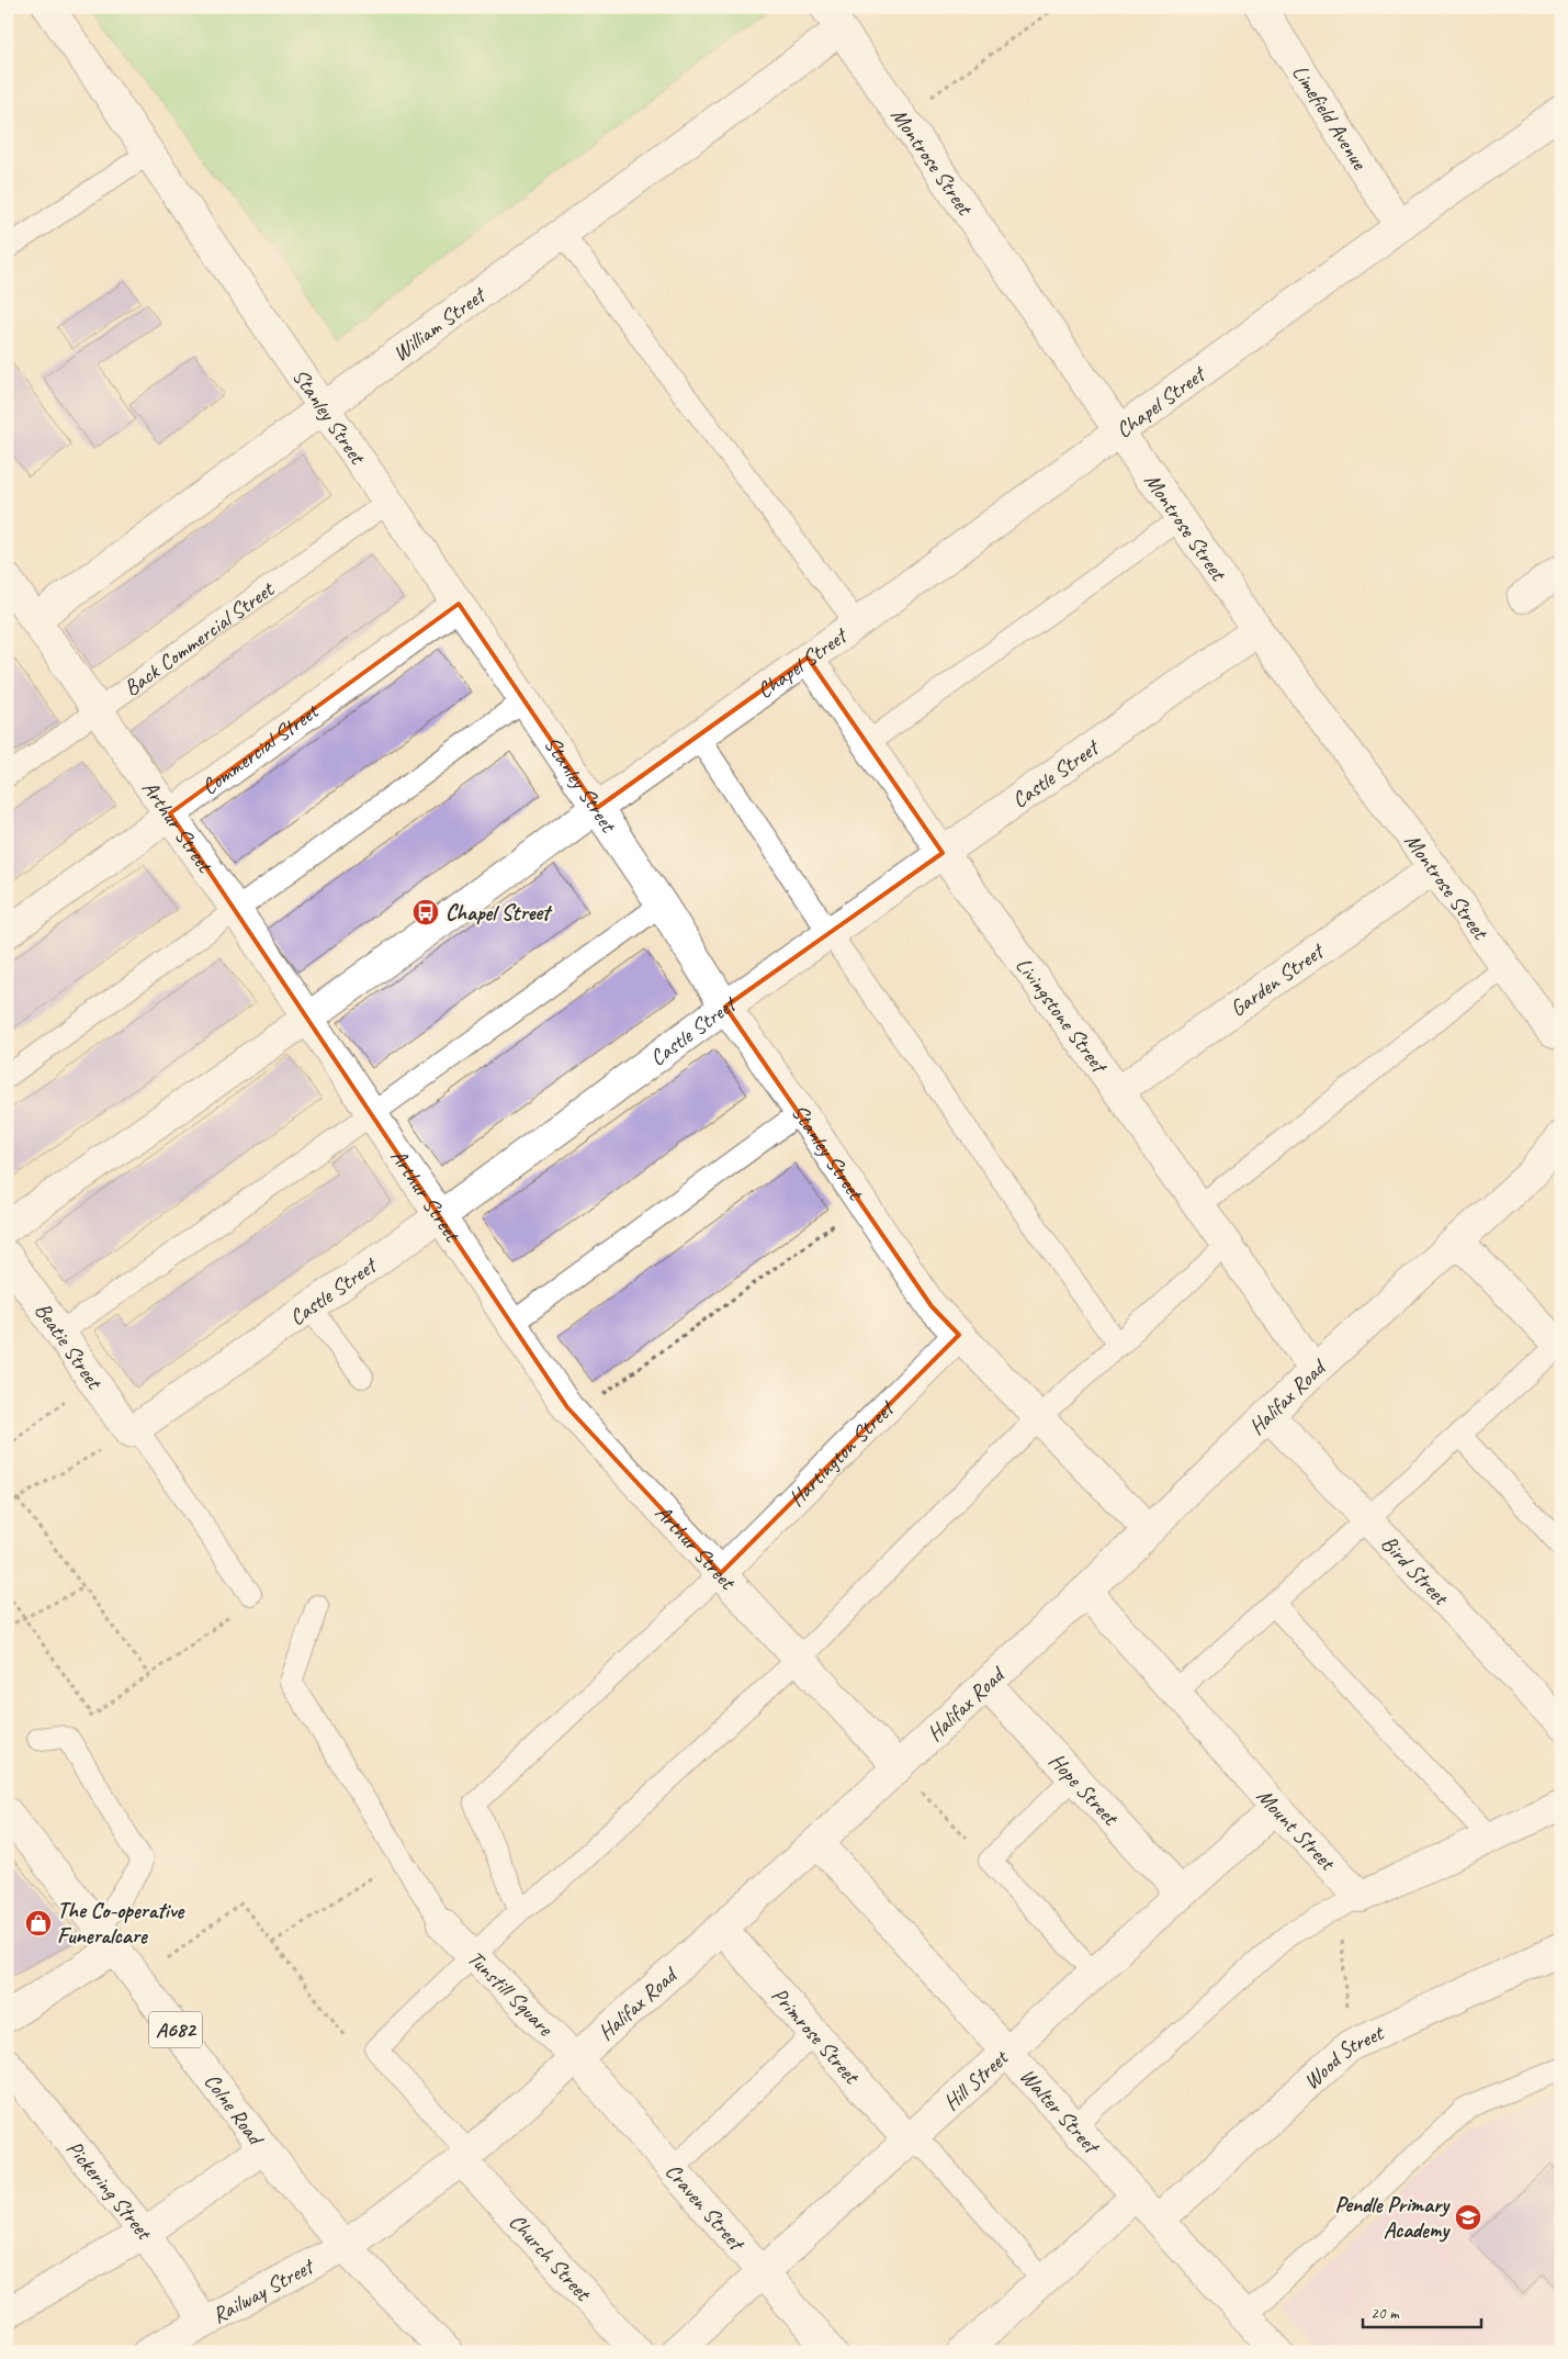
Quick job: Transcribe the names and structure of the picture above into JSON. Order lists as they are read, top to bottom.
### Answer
{
  "streets": {
    "main road": [
      "Limefield Avenue",
      "Montrose Street",
      "William Street",
      "Chapel Street",
      "Stanley Street",
      "Commercial Street",
      "Castle Street",
      "Arthur Street",
      "Garden Street",
      "Livingstone Street",
      "Beatie Street",
      "Halifax Road",
      "Hartington Street",
      "Bird Street",
      "Hope Street",
      "Mount Street",
      "Tunstill Square",
      "A682",
      "Primrose Street",
      "Wood Street",
      "Hill Street",
      "Colne Road",
      "Walter Street",
      "Pickering Street",
      "Craven Street",
      "Church Street",
      "Railway Street"
    ],
    "lane": ["Back Commercial Street"]
  },
  "crossings": [
    ["Limefield Avenue", "Chapel Street"],
    ["Montrose Street", "William Street"],
    ["Montrose Street", "Chapel Street"],
    ["Montrose Street", "Castle Street"],
    ["Montrose Street", "Garden Street"],
    ["William Street", "Stanley Street"],
    ["William Street", "Arthur Street"],
    ["Chapel Street", "Stanley Street"],
    ["Chapel Street", "Arthur Street"],
    ["Chapel Street", "Livingstone Street"],
    ["Stanley Street", "Back Commercial Street"],
    ["Stanley Street", "Commercial Street"],
    ["Stanley Street", "Castle Street"],
    ["Stanley Street", "Halifax Road"],
    ["Stanley Street", "Hartington Street"],
    ["Back Commercial Street", "Arthur Street"],
    ["Commercial Street", "Arthur Street"],
    ["Castle Street", "Arthur Street"],
    ["Castle Street", "Livingstone Street"],
    ["Castle Street", "Beatie Street"],
    ["Arthur Street", "Halifax Road"],
    ["Arthur Street", "Hartington Street"],
    ["Garden Street", "Livingstone Street"],
    ["Livingstone Street", "Halifax Road"],
    ["Halifax Road", "Bird Street"],
    ["Halifax Road", "Hope Street"],
    ["Halifax Road", "Mount Street"],
    ["Halifax Road", "Tunstill Square"],
    ["Halifax Road", "A682"],
    ["Halifax Road", "Primrose Street"],
    ["Halifax Road", "Colne Road"],
    ["Halifax Road", "Walter Street"],
    ["Halifax Road", "Craven Street"],
    ["Halifax Road", "Church Street"],
    ["Halifax Road", "Railway Street"],
    ["Hope Street", "Hill Street"],
    ["Mount Street", "Hill Street"],
    ["Tunstill Square", "Craven Street"],
    ["A682", "Colne Road"],
    ["A682", "Railway Street"],
    ["Primrose Street", "Hill Street"],
    ["Wood Street", "Walter Street"],
    ["Hill Street", "Walter Street"],
    ["Hill Street", "Craven Street"],
    ["Colne Road", "Railway Street"],
    ["Pickering Street", "Railway Street"]
  ],
  "places": {
    "bus stop": ["Chapel Street"],
    "shop": ["The Co-operative Funeralcare"],
    "school or university": ["Pendle Primary Academy"]
  },
  "scale_bar": "20 m"
}
